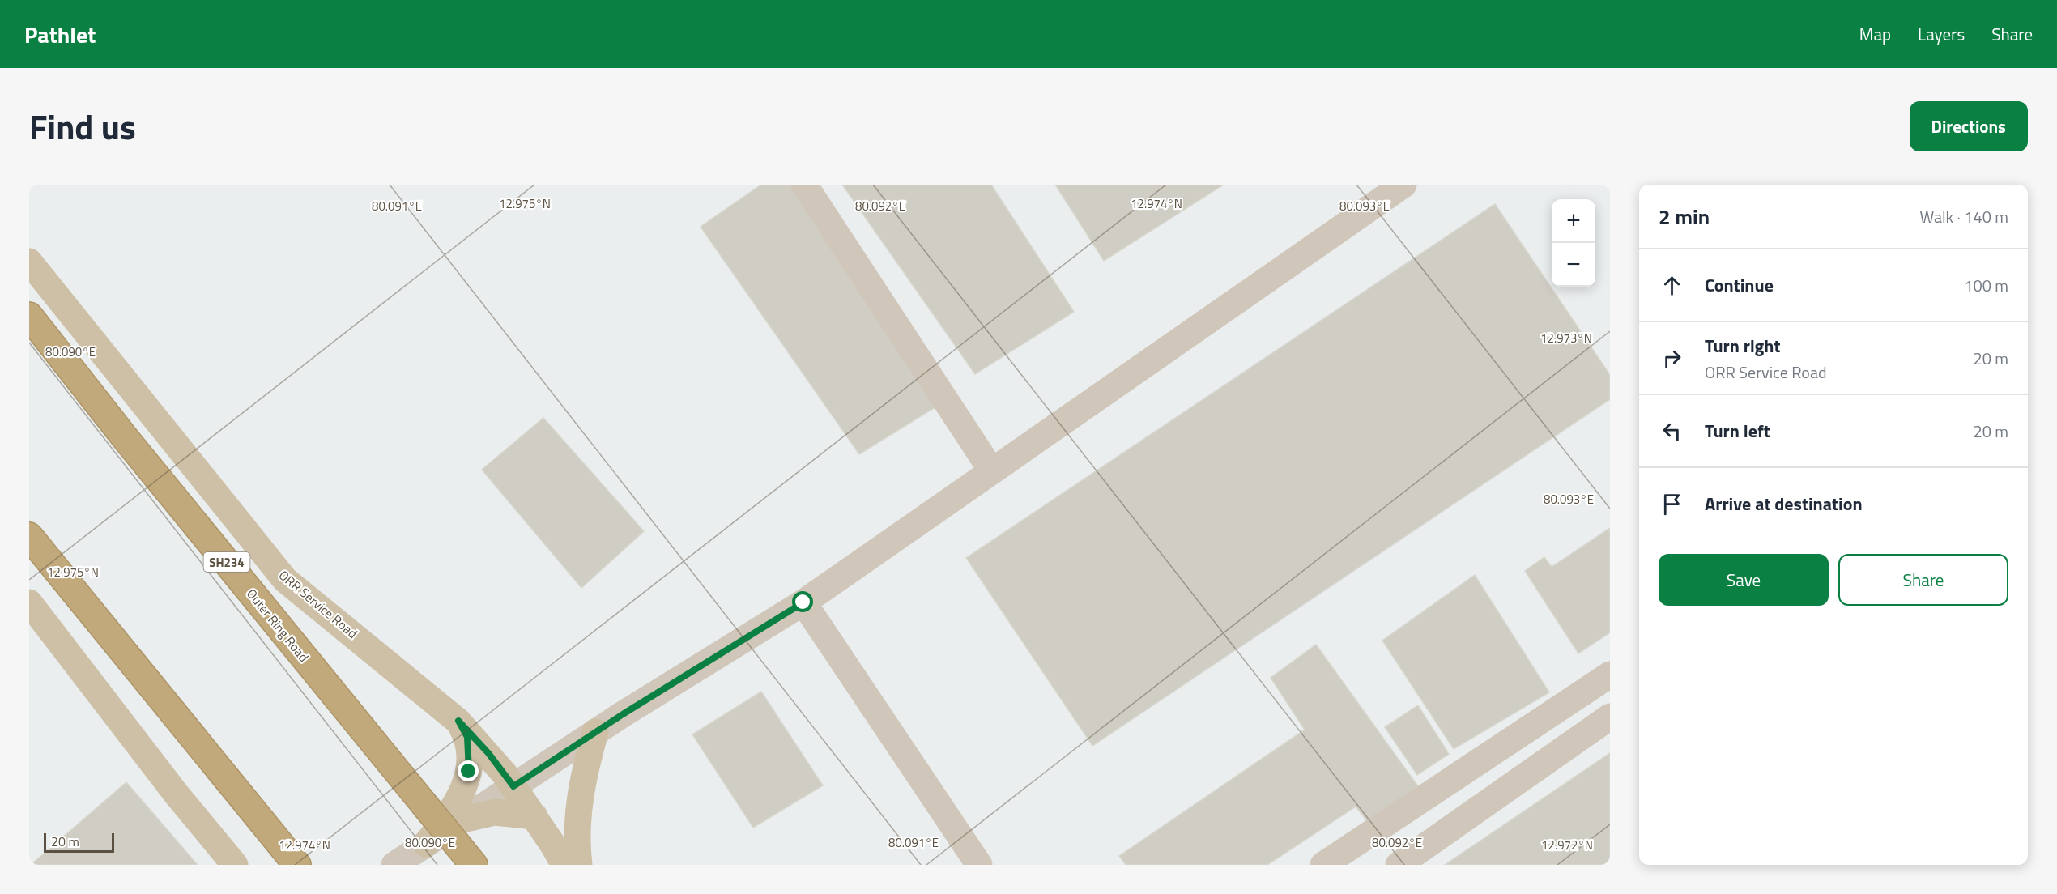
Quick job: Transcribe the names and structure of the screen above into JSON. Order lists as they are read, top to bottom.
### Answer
{
  "streets": {
    "highway": ["SH234", "Outer Ring Road"],
    "main road": ["ORR Service Road"]
  },
  "scale_bar": "20 m",
  "page": {
    "header": "Pathlet",
    "nav": ["Map", "Layers", "Share"],
    "title": "Find us",
    "buttons": [
      "Directions",
      ["Save", "Share"]
    ],
    "heading": ["2 min", "Walk · 140 m"],
    "map_buttons": ["+", "−"],
    "list": [
      ["Continue", "100 m"],
      ["Turn right", "ORR Service Road", "20 m"],
      ["Turn left", "20 m"],
      "Arrive at destination"
    ],
    "scale": "20 m"
  },
  "coordinates": [
    "12.975°N",
    "12.974°N",
    "80.091°E",
    "80.092°E",
    "80.093°E",
    "12.973°N",
    "80.090°E",
    "12.972°N"
  ]
}
